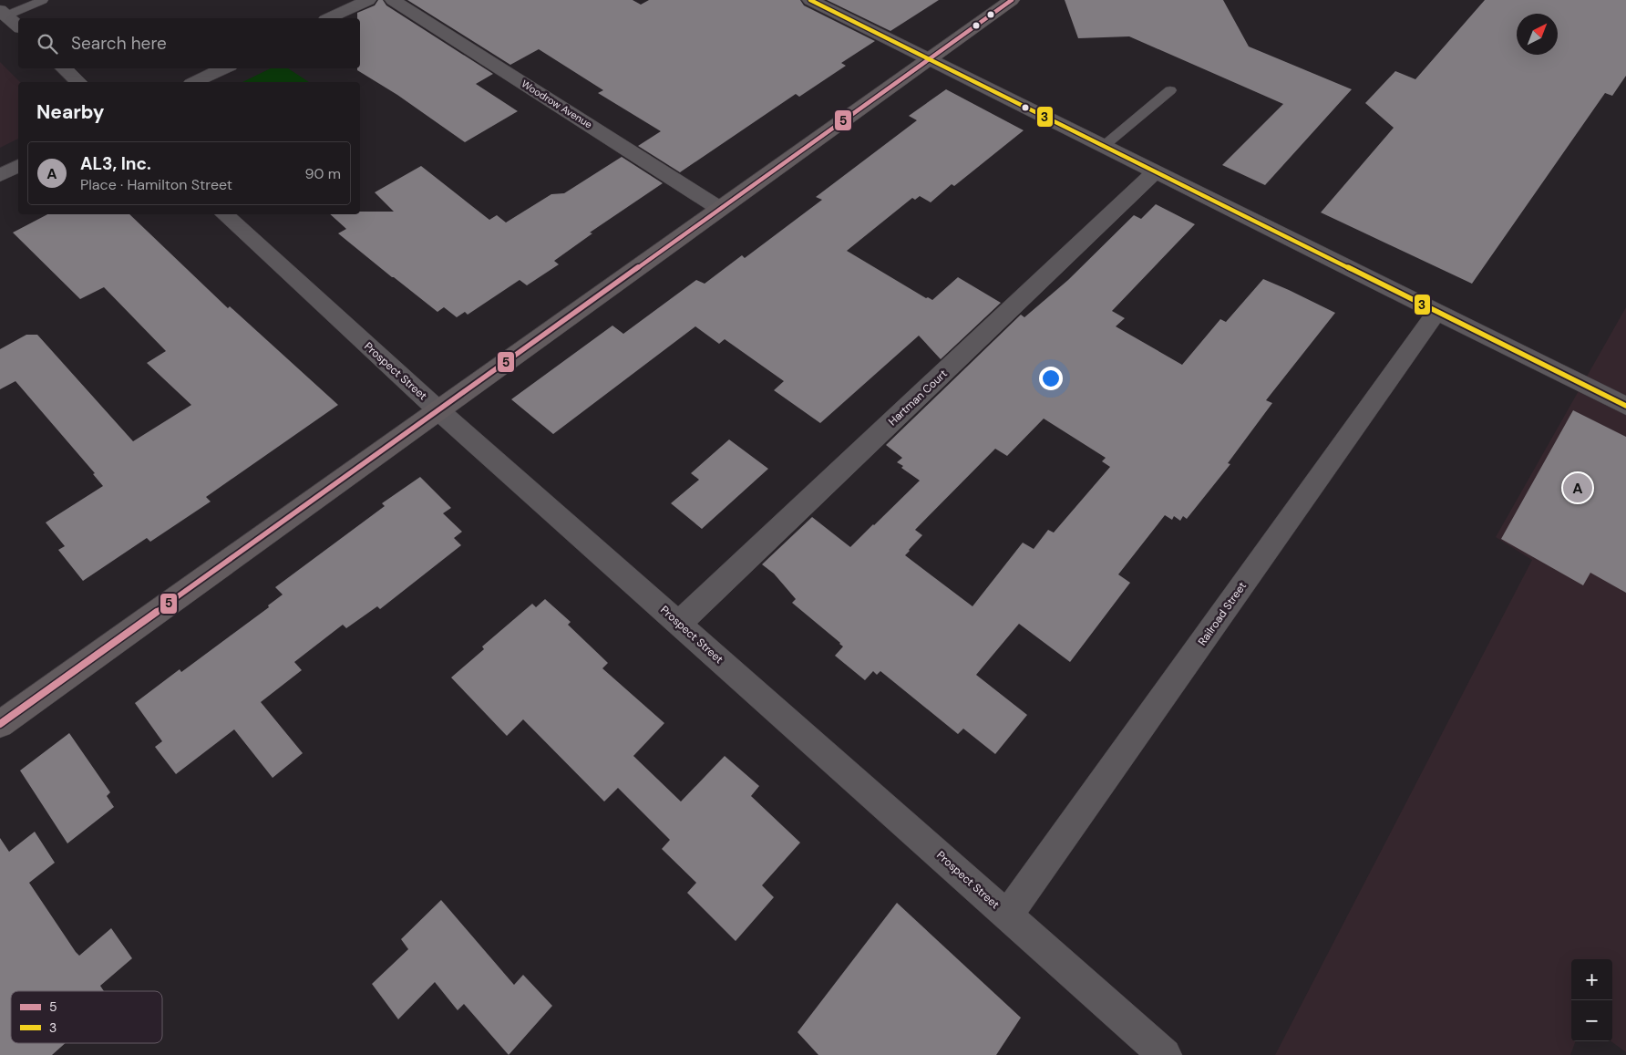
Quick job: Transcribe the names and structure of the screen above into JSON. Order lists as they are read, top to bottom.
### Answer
{
  "streets": {
    "street": [
      "Woodrow Avenue",
      "Prospect Street",
      "Hartman Court",
      "Railroad Street"
    ]
  },
  "crossings": [
    ["Prospect Street", "Hartman Court"],
    ["Prospect Street", "Railroad Street"]
  ],
  "lines": ["transit line 5", "transit line 3"],
  "legend": ["5", "3"],
  "north": "top right",
  "page": {
    "search": "Search here",
    "heading": "Nearby",
    "list": [
      {
        "mark": "A",
        "name": "AL3, Inc.",
        "note": "Place · Hamilton Street",
        "value": "90 m"
      }
    ],
    "pins": "A",
    "map_buttons": ["+", "−"]
  }
}
